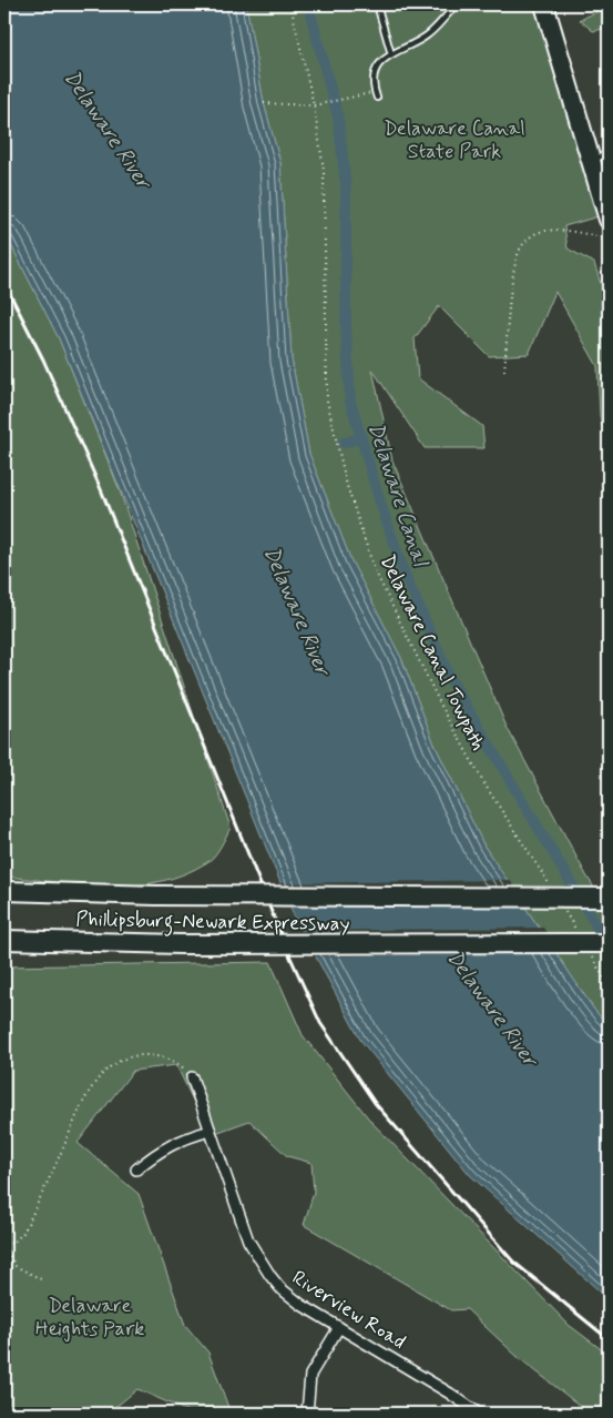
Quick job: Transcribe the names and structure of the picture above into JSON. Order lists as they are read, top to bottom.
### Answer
{
  "streets": {
    "highway": ["Phillipsburg-Newark Expressway"],
    "street": ["Riverview Road"],
    "path": ["Delaware Canal Towpath"]
  },
  "water": ["Delaware River", "Delaware Canal"],
  "parks": ["Delaware Canal State Park", "Delaware Heights Park"]
}
